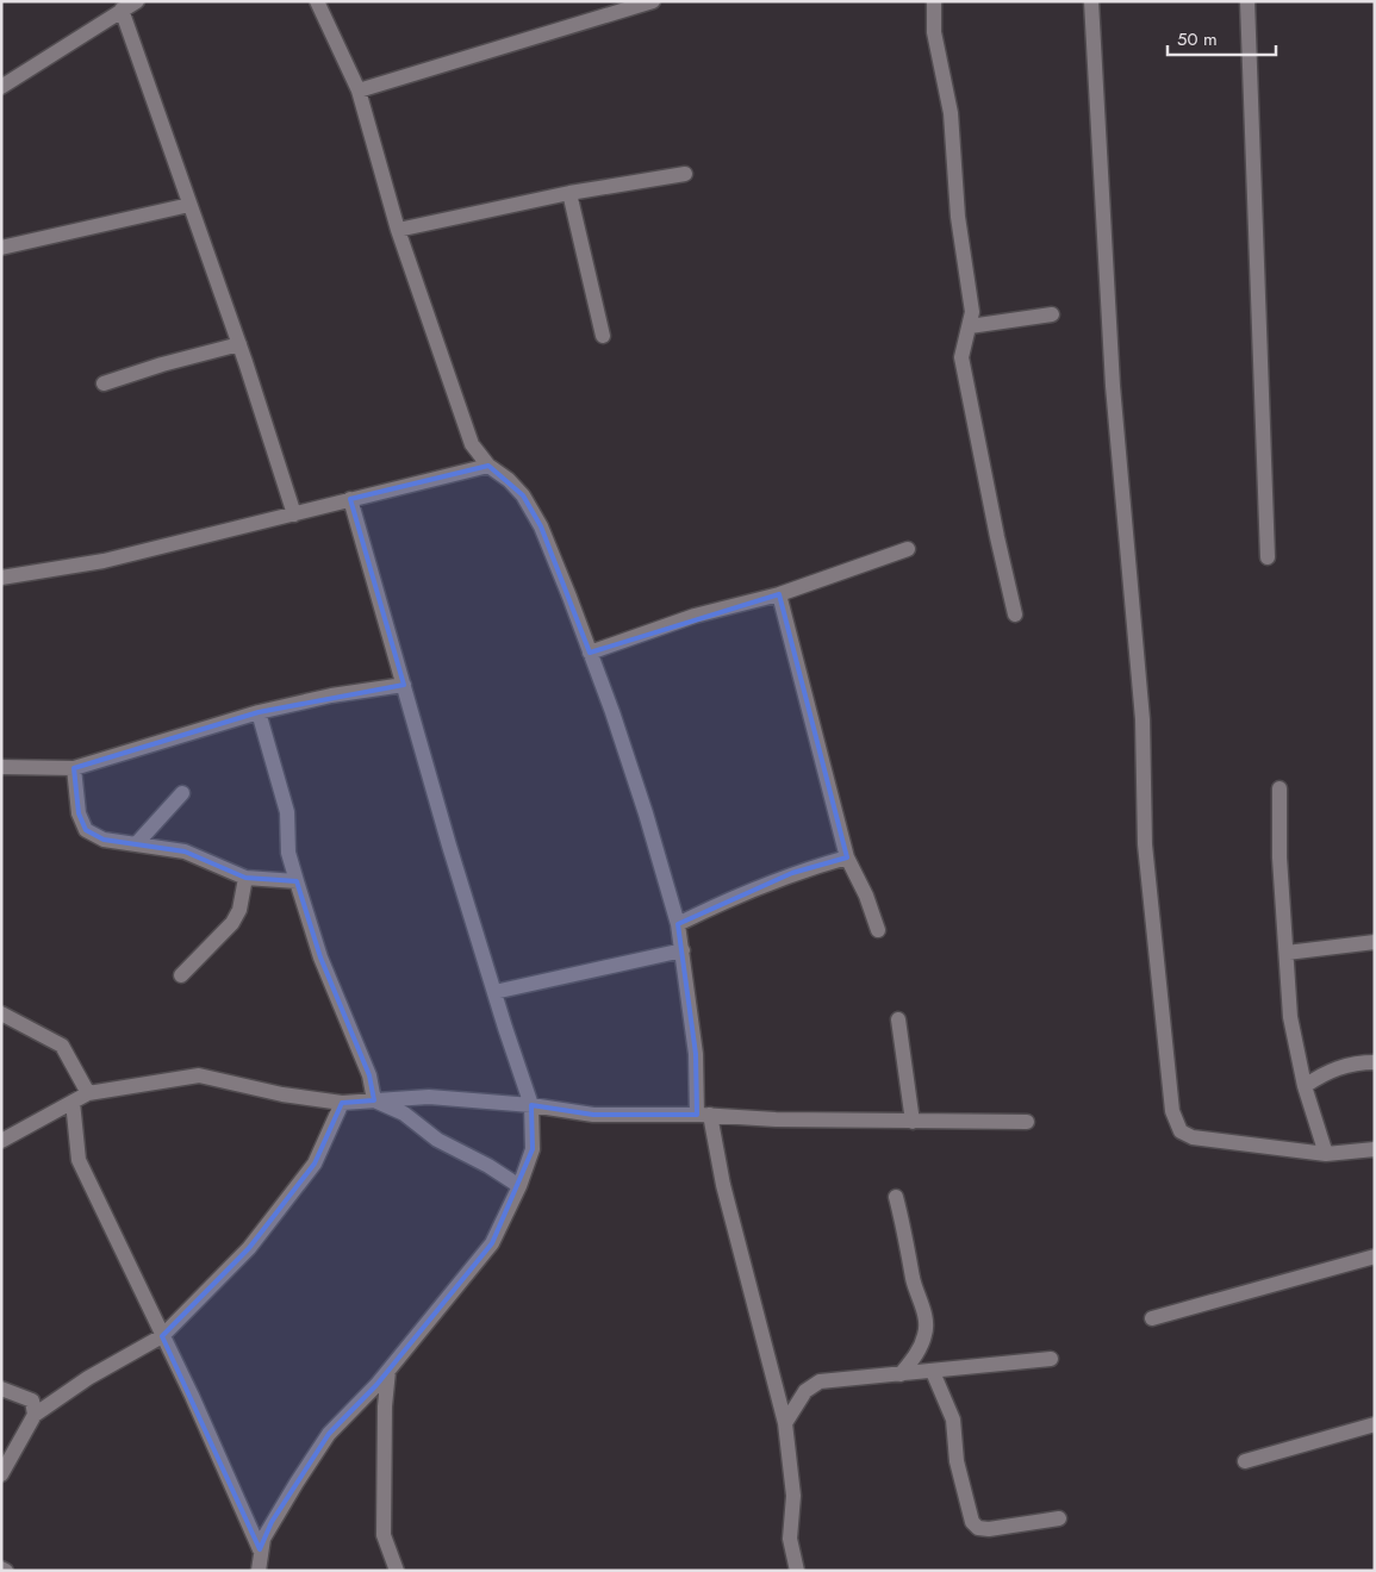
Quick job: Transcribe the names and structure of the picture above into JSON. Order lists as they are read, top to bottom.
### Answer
{
  "scale_bar": "50 m"
}
